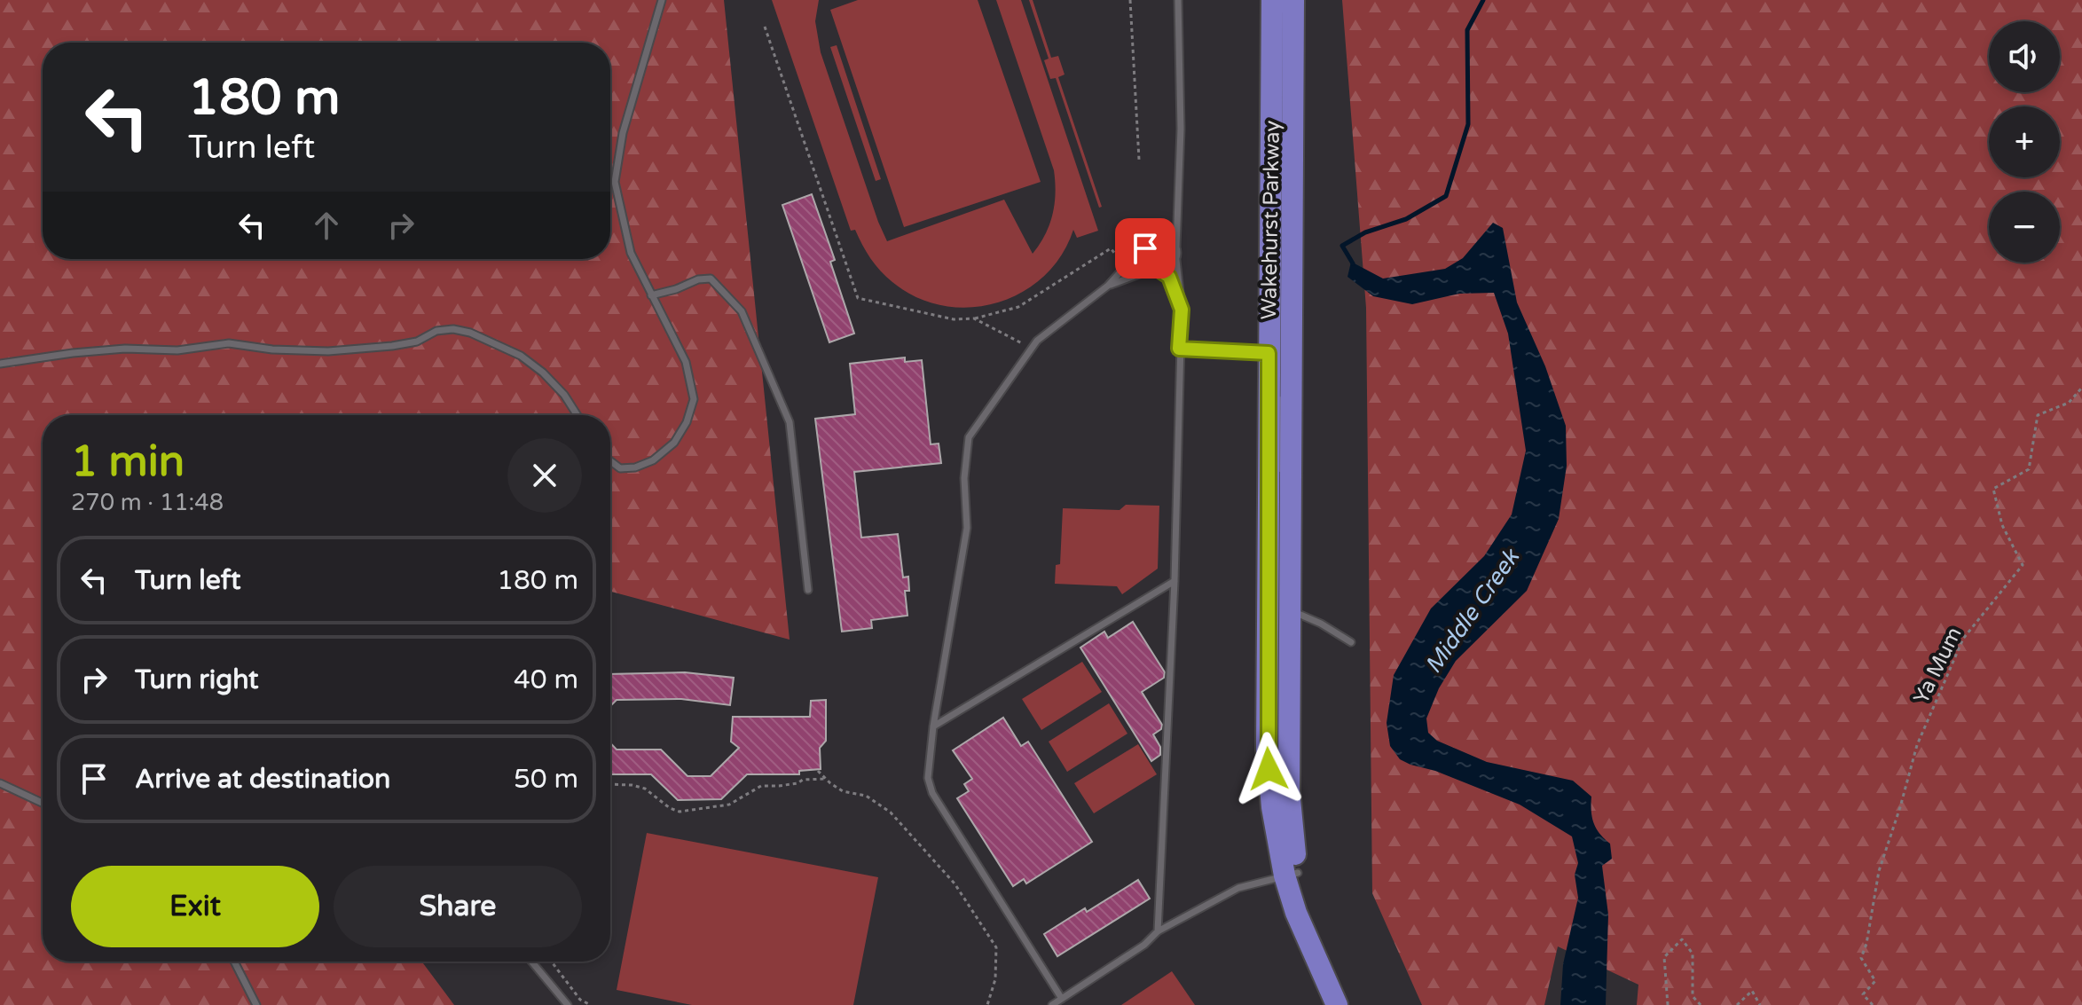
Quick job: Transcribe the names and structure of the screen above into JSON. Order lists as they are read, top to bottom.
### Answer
{
  "streets": {
    "main road": ["Wakehurst Parkway"],
    "path": ["Ya Mum"]
  },
  "water": ["Middle Creek"],
  "page": {
    "map_buttons": ["+", "−"],
    "turn": ["180 m", "Turn left"],
    "heading": ["1 min", "270 m · 11:48"],
    "list": [
      {
        "name": "Turn left",
        "value": "180 m"
      },
      {
        "name": "Turn right",
        "value": "40 m"
      },
      {
        "name": "Arrive at destination",
        "value": "50 m"
      }
    ],
    "buttons": ["Exit", "Share"]
  }
}
